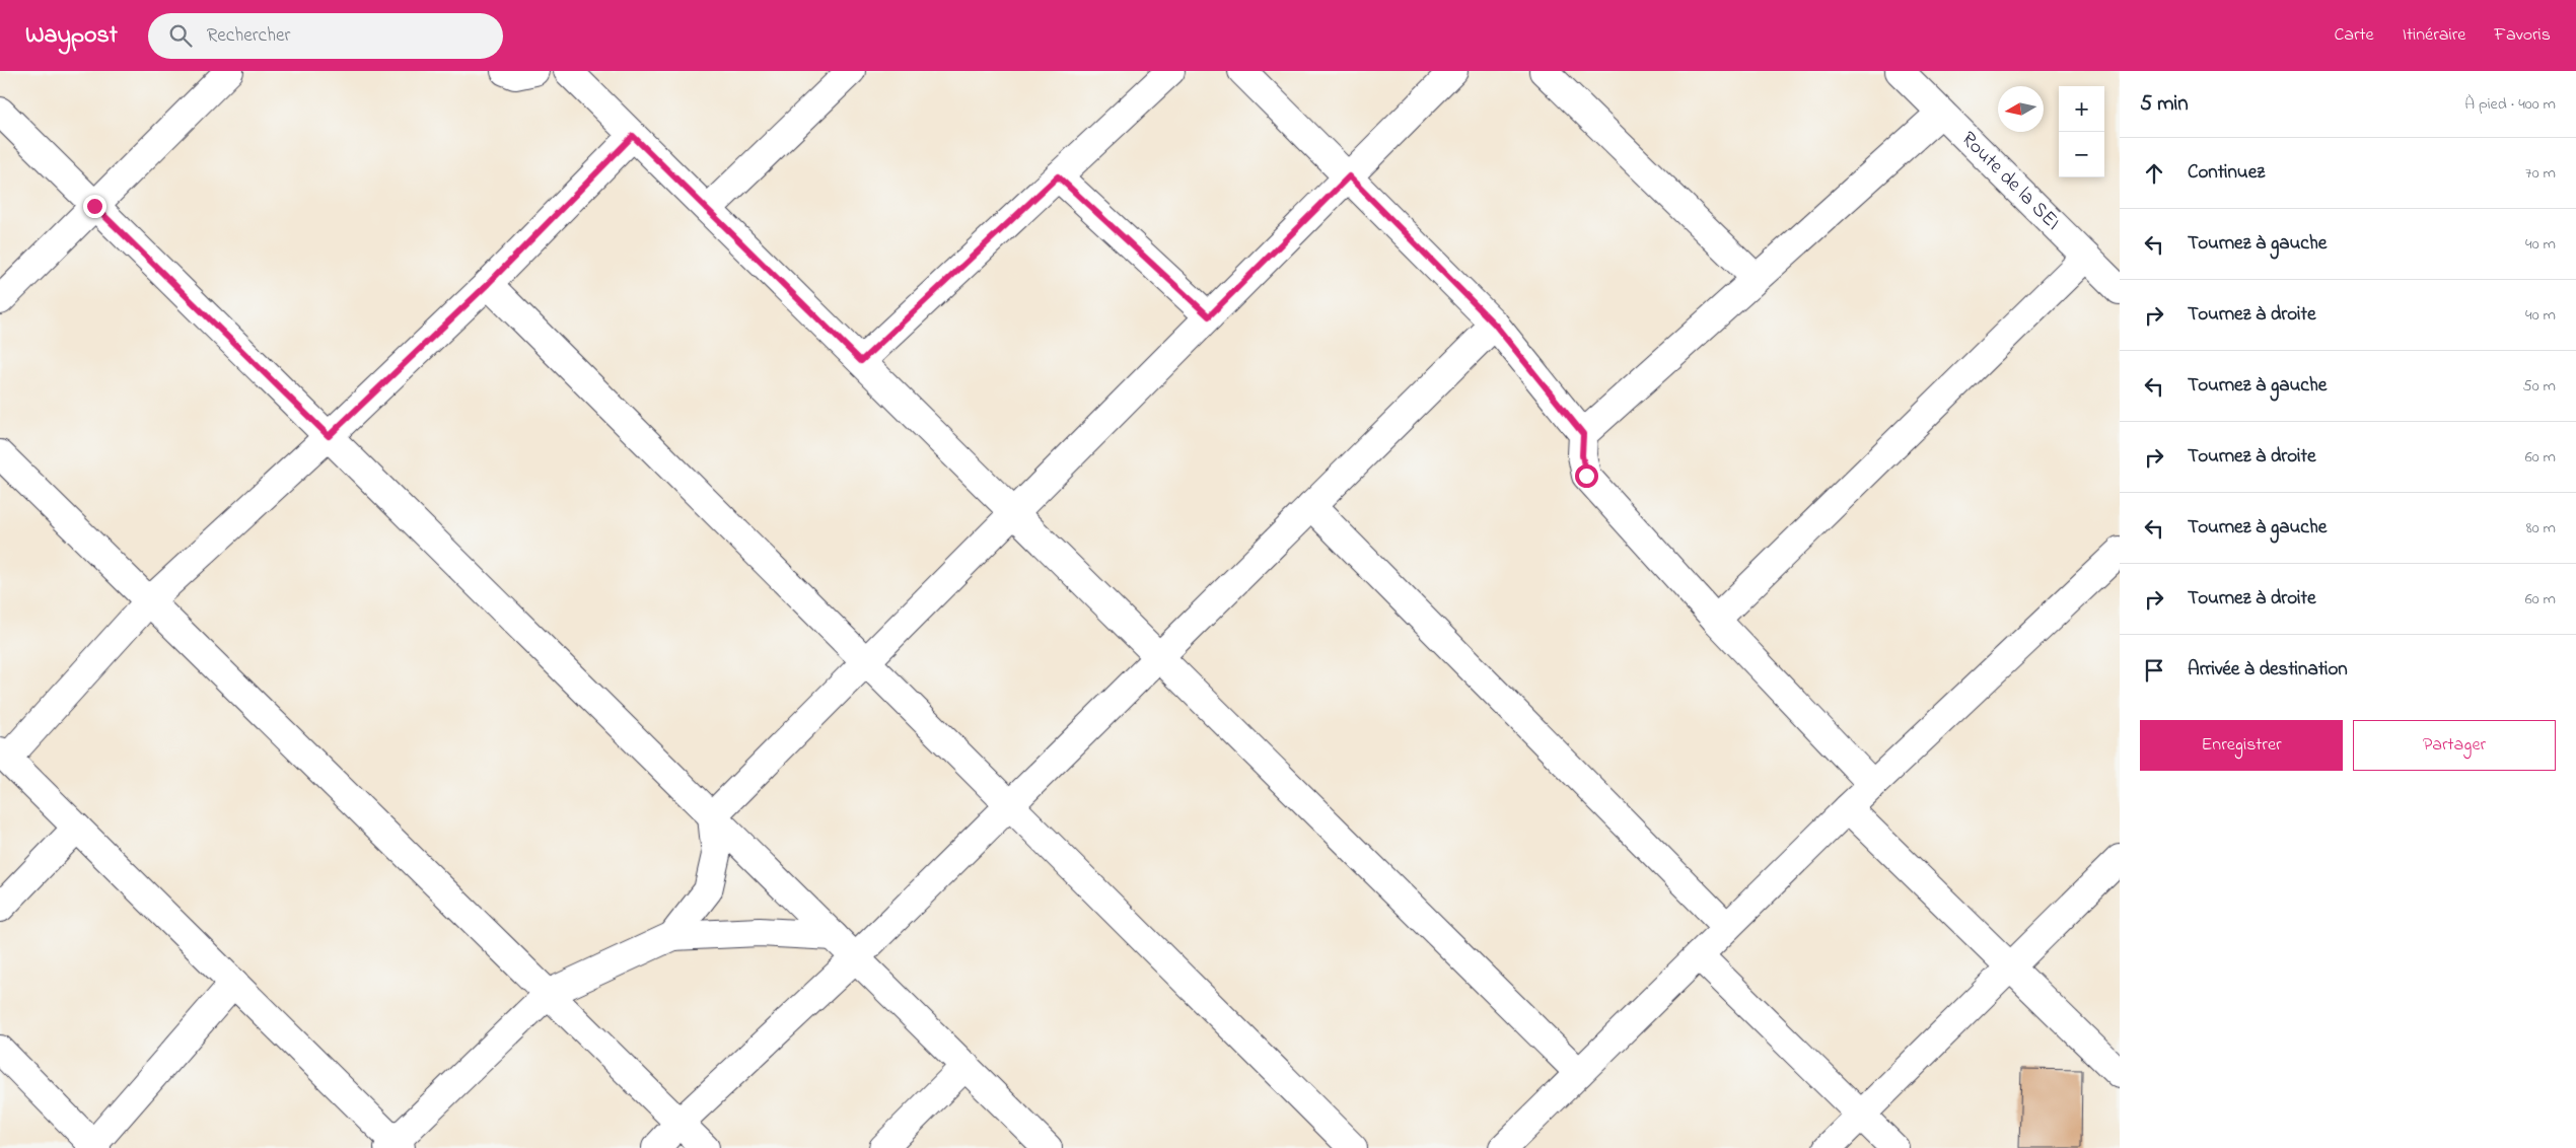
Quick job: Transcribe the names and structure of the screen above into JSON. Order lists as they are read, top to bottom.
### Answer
{
  "streets": {
    "street": ["Route de la SEI"]
  },
  "north": "left",
  "page": {
    "header": "Waypost",
    "search": "Rechercher",
    "nav": ["Carte", "Itinéraire", "Favoris"],
    "heading": ["5 min", "À pied · 400 m"],
    "map_buttons": ["+", "−"],
    "list": [
      ["Continuez", "70 m"],
      ["Tournez à gauche", "40 m"],
      ["Tournez à droite", "40 m"],
      ["Tournez à gauche", "50 m"],
      ["Tournez à droite", "60 m"],
      ["Tournez à gauche", "80 m"],
      ["Tournez à droite", "60 m"],
      "Arrivée à destination"
    ],
    "buttons": ["Enregistrer", "Partager"]
  }
}
